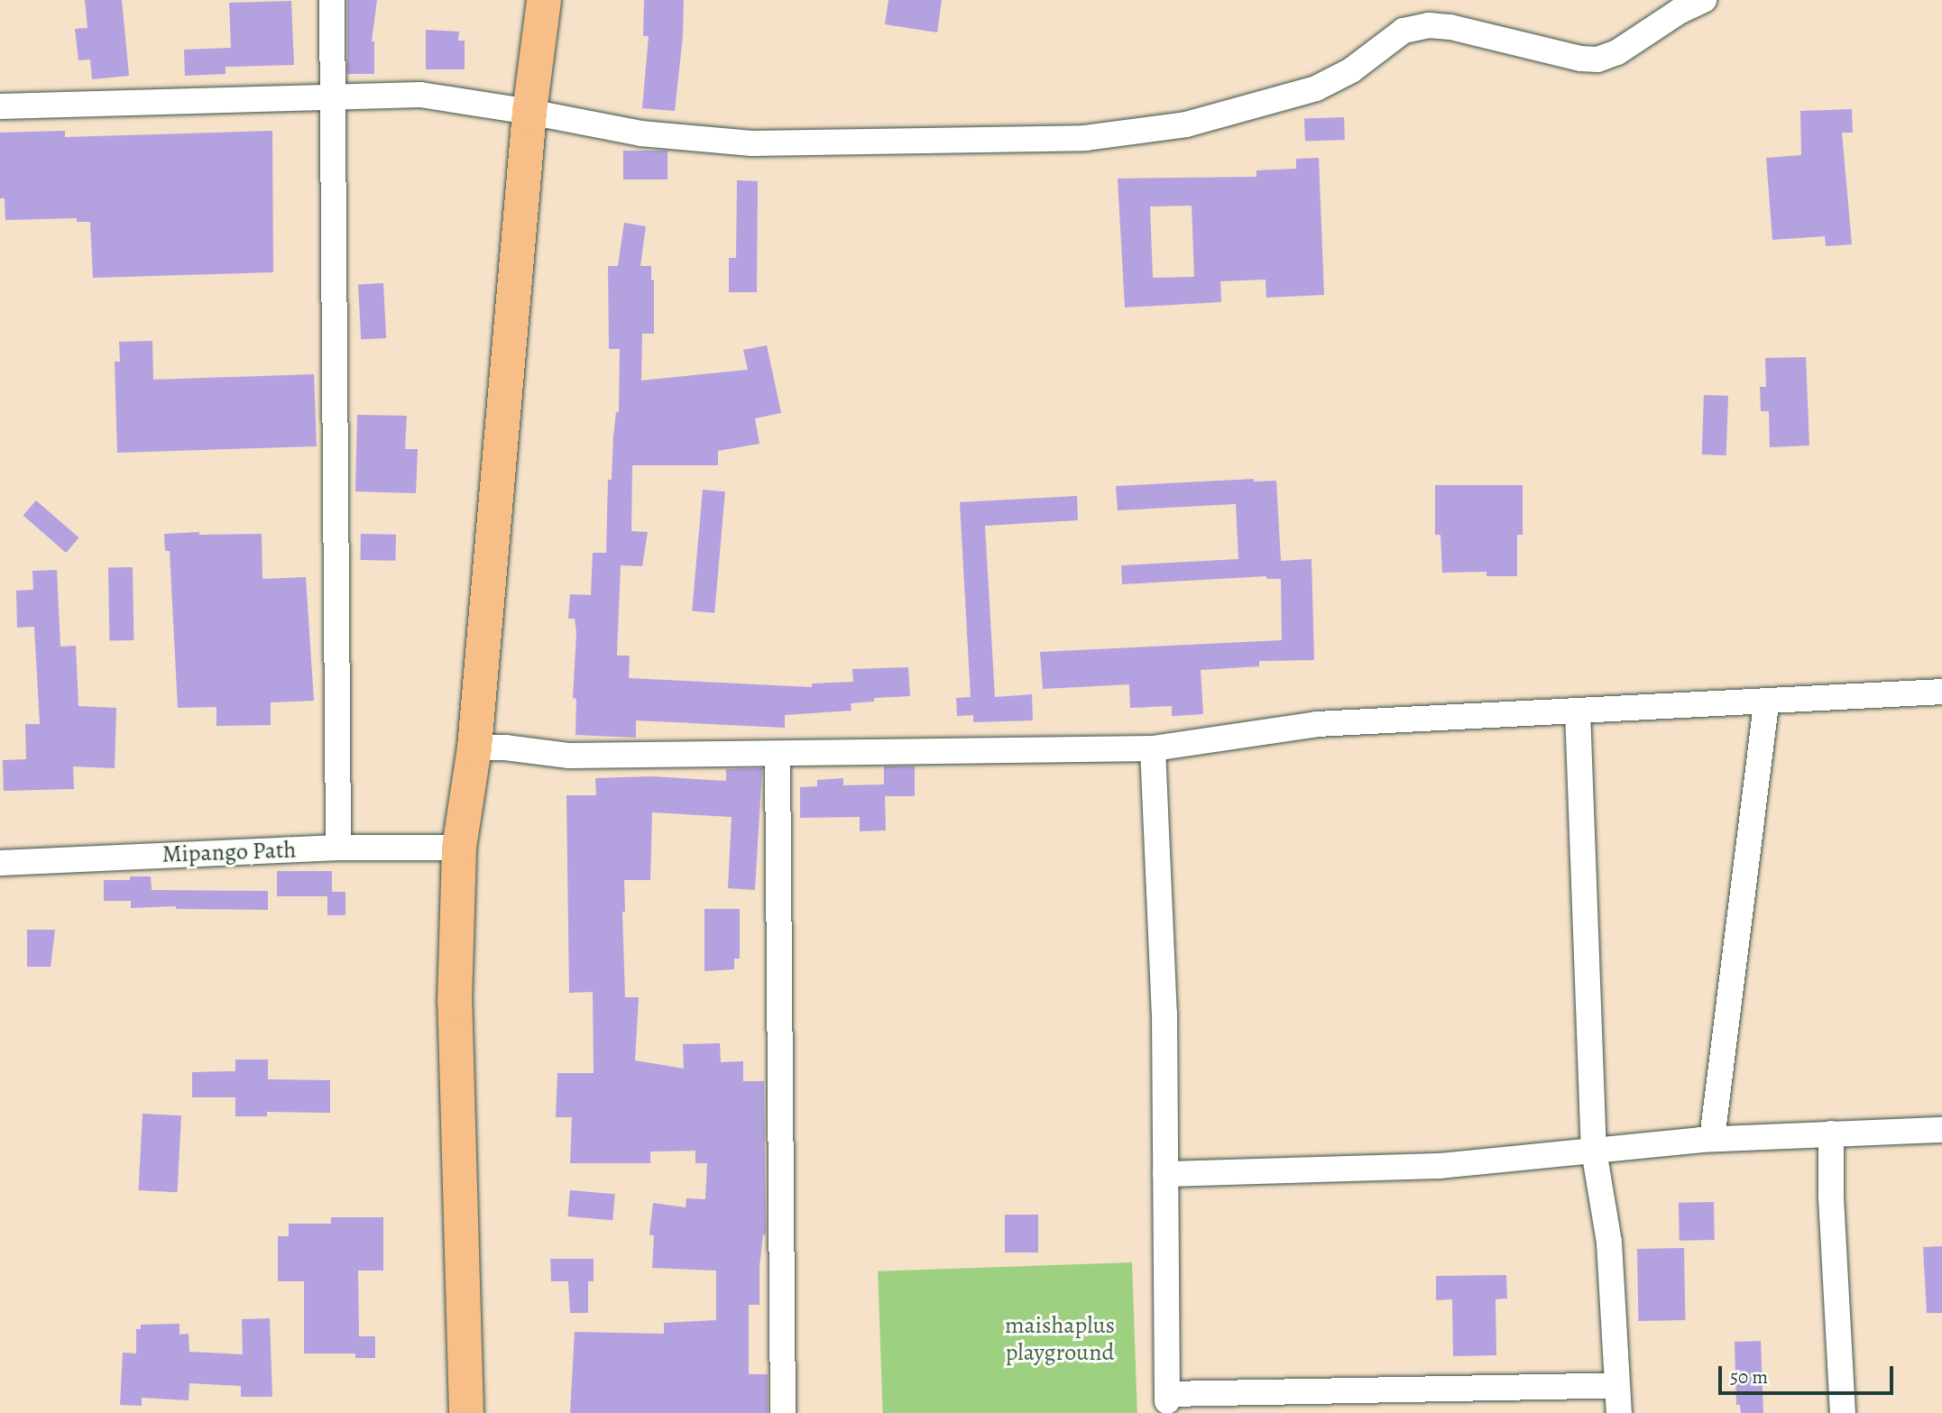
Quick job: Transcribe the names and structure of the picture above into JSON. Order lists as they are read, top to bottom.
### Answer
{
  "streets": {
    "street": ["Mipango Path"]
  },
  "parks": ["maishaplus playground"],
  "scale_bar": "50 m"
}
